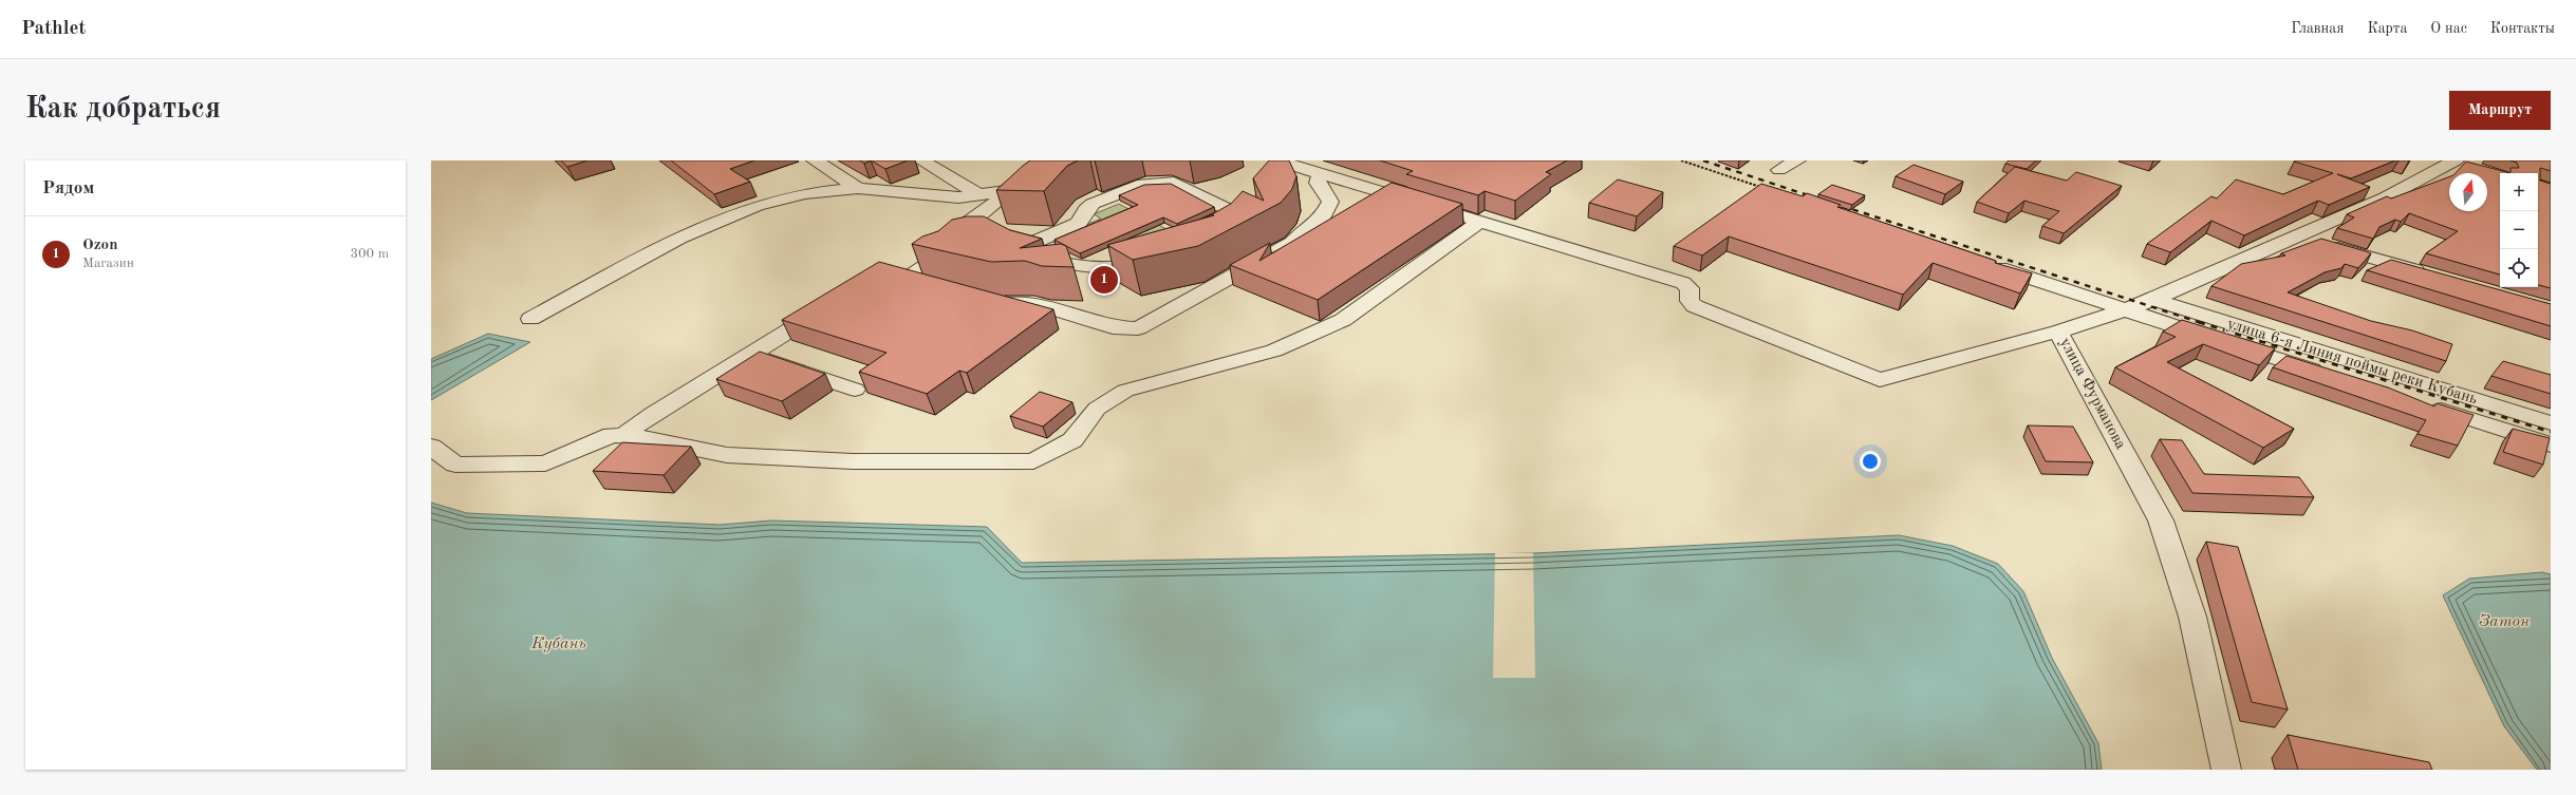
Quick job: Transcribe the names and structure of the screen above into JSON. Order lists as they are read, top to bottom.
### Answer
{
  "streets": {
    "street": ["улица 6-я Линия поймы реки Кубань", "улица Фурманова"]
  },
  "crossings": [
    ["улица 6-я Линия поймы реки Кубань", "улица Фурманова"]
  ],
  "water": ["Затон", "Кубань"],
  "north": "top",
  "page": {
    "header": "Pathlet",
    "nav": [
      "Главная",
      "Карта",
      "О нас",
      "Контакты"
    ],
    "buttons": "Маршрут",
    "title": "Как добраться",
    "heading": "Рядом",
    "map_buttons": ["+", "−"],
    "list": [
      {
        "mark": "1",
        "name": "Ozon",
        "note": "Магазин",
        "value": "300 m"
      }
    ],
    "pins": "1"
  }
}
